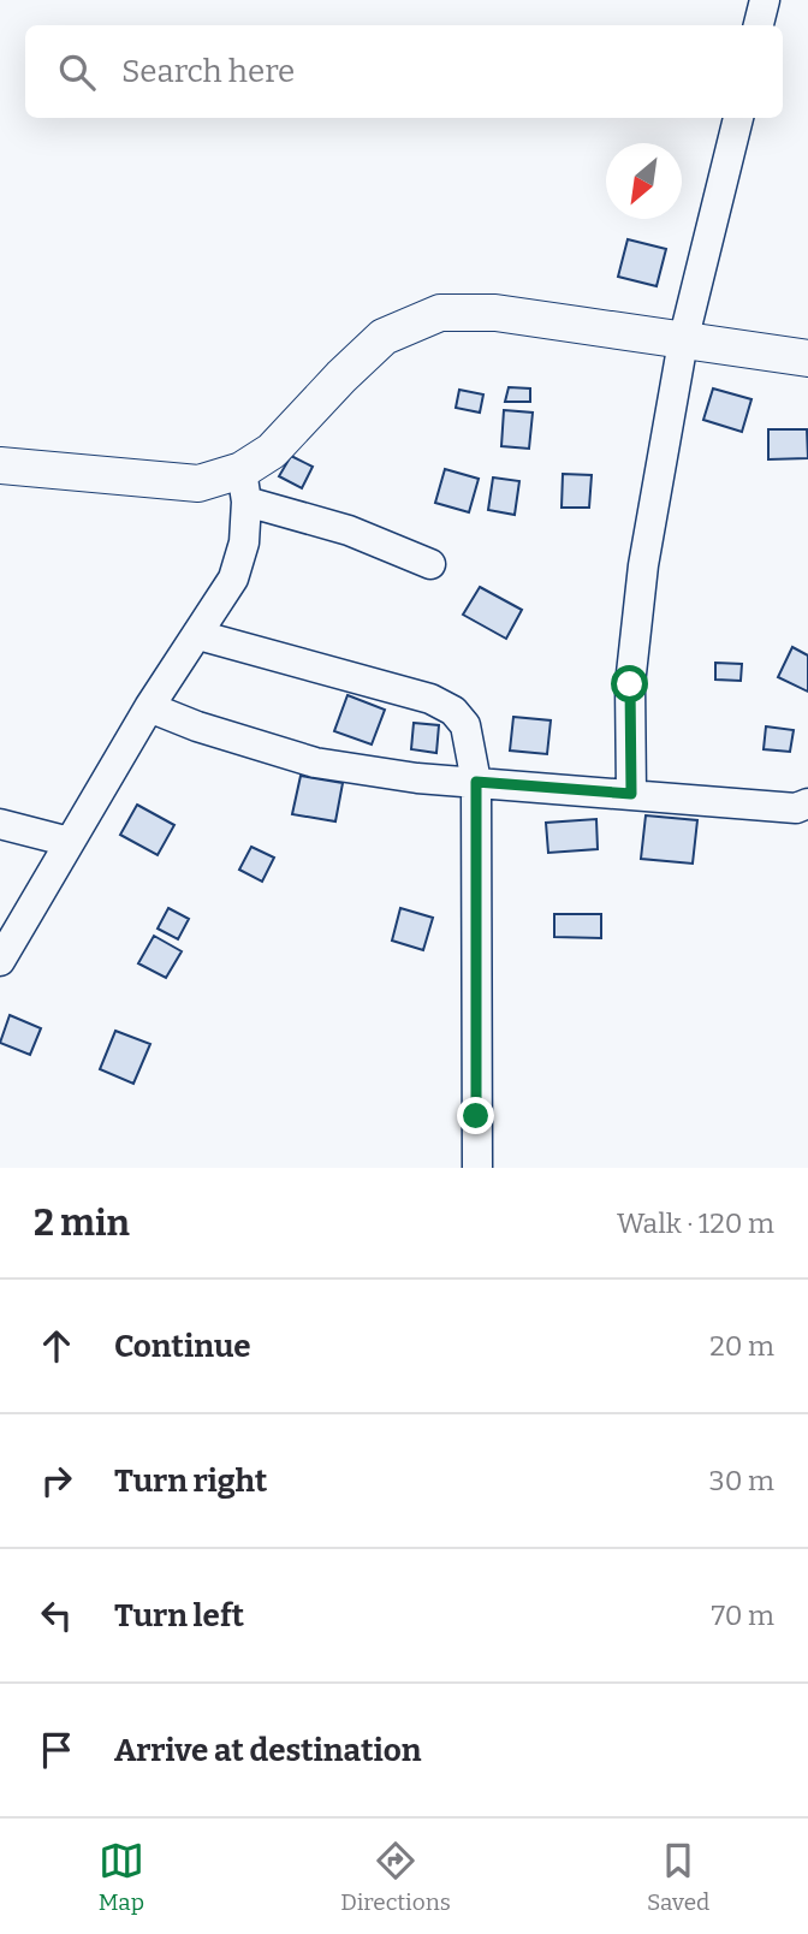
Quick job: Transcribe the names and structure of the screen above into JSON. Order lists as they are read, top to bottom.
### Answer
{
  "north": "bottom left",
  "page": {
    "search": "Search here",
    "heading": ["2 min", "Walk · 120 m"],
    "list": [
      ["Continue", "20 m"],
      ["Turn right", "30 m"],
      ["Turn left", "70 m"],
      "Arrive at destination"
    ],
    "nav": ["Map", "Directions", "Saved"]
  }
}
